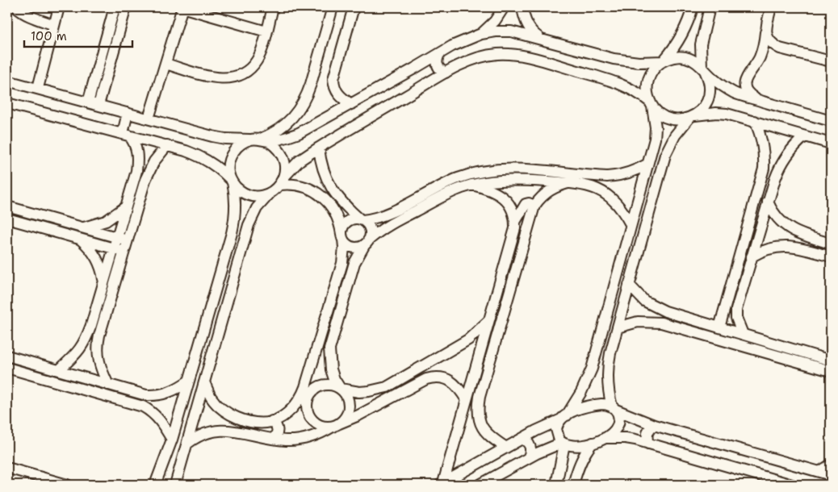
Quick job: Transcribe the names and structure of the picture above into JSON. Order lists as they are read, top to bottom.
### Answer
{
  "scale_bar": "100 m"
}
